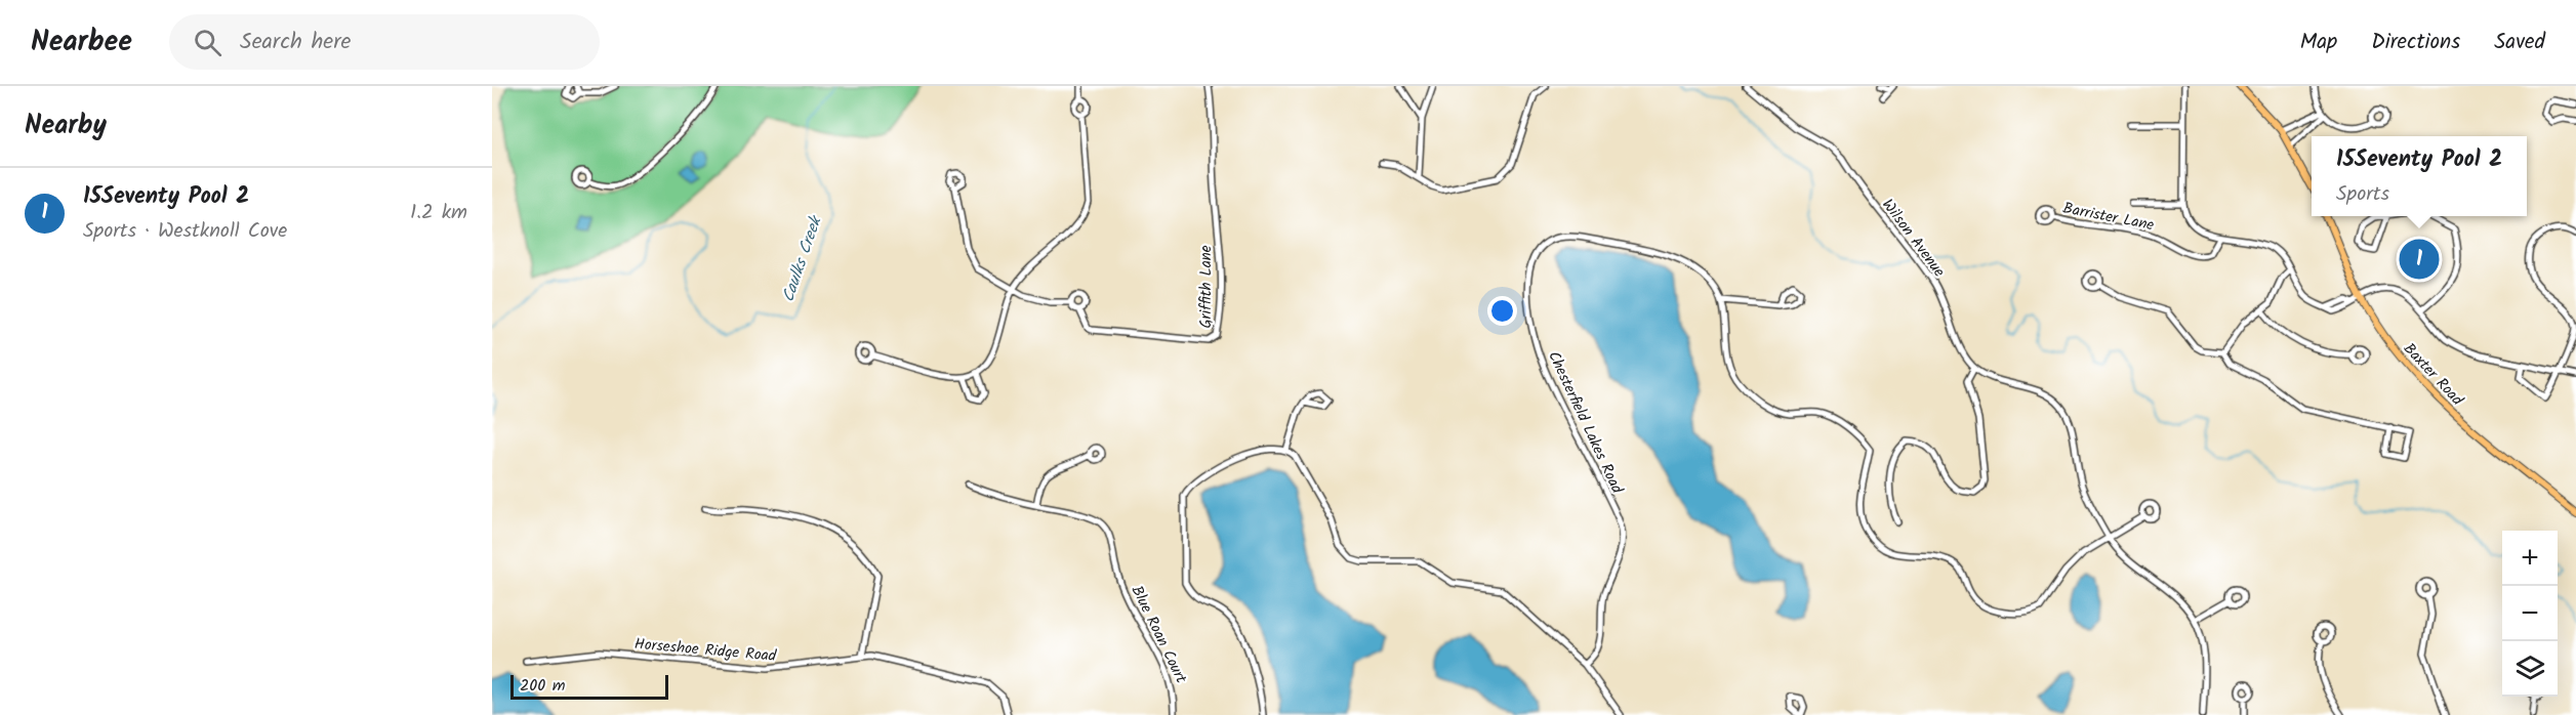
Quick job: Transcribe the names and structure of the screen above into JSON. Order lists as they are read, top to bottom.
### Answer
{
  "streets": {
    "main road": ["Baxter Road"],
    "street": [
      "Barrister Lane",
      "Wilson Avenue",
      "Griffith Lane",
      "Chesterfield Lakes Road",
      "Blue Roan Court",
      "Horseshoe Ridge Road"
    ]
  },
  "water": ["Caulks Creek"],
  "scale_bar": "200 m",
  "page": {
    "header": "Nearbee",
    "search": "Search here",
    "nav": ["Map", "Directions", "Saved"],
    "heading": "Nearby",
    "popup": ["15Seventy Pool 2", "Sports"],
    "list": [
      {
        "mark": "1",
        "name": "15Seventy Pool 2",
        "note": "Sports · Westknoll Cove",
        "value": "1.2 km"
      }
    ],
    "pins": "1",
    "map_buttons": ["+", "−"],
    "scale": "200 m"
  }
}
